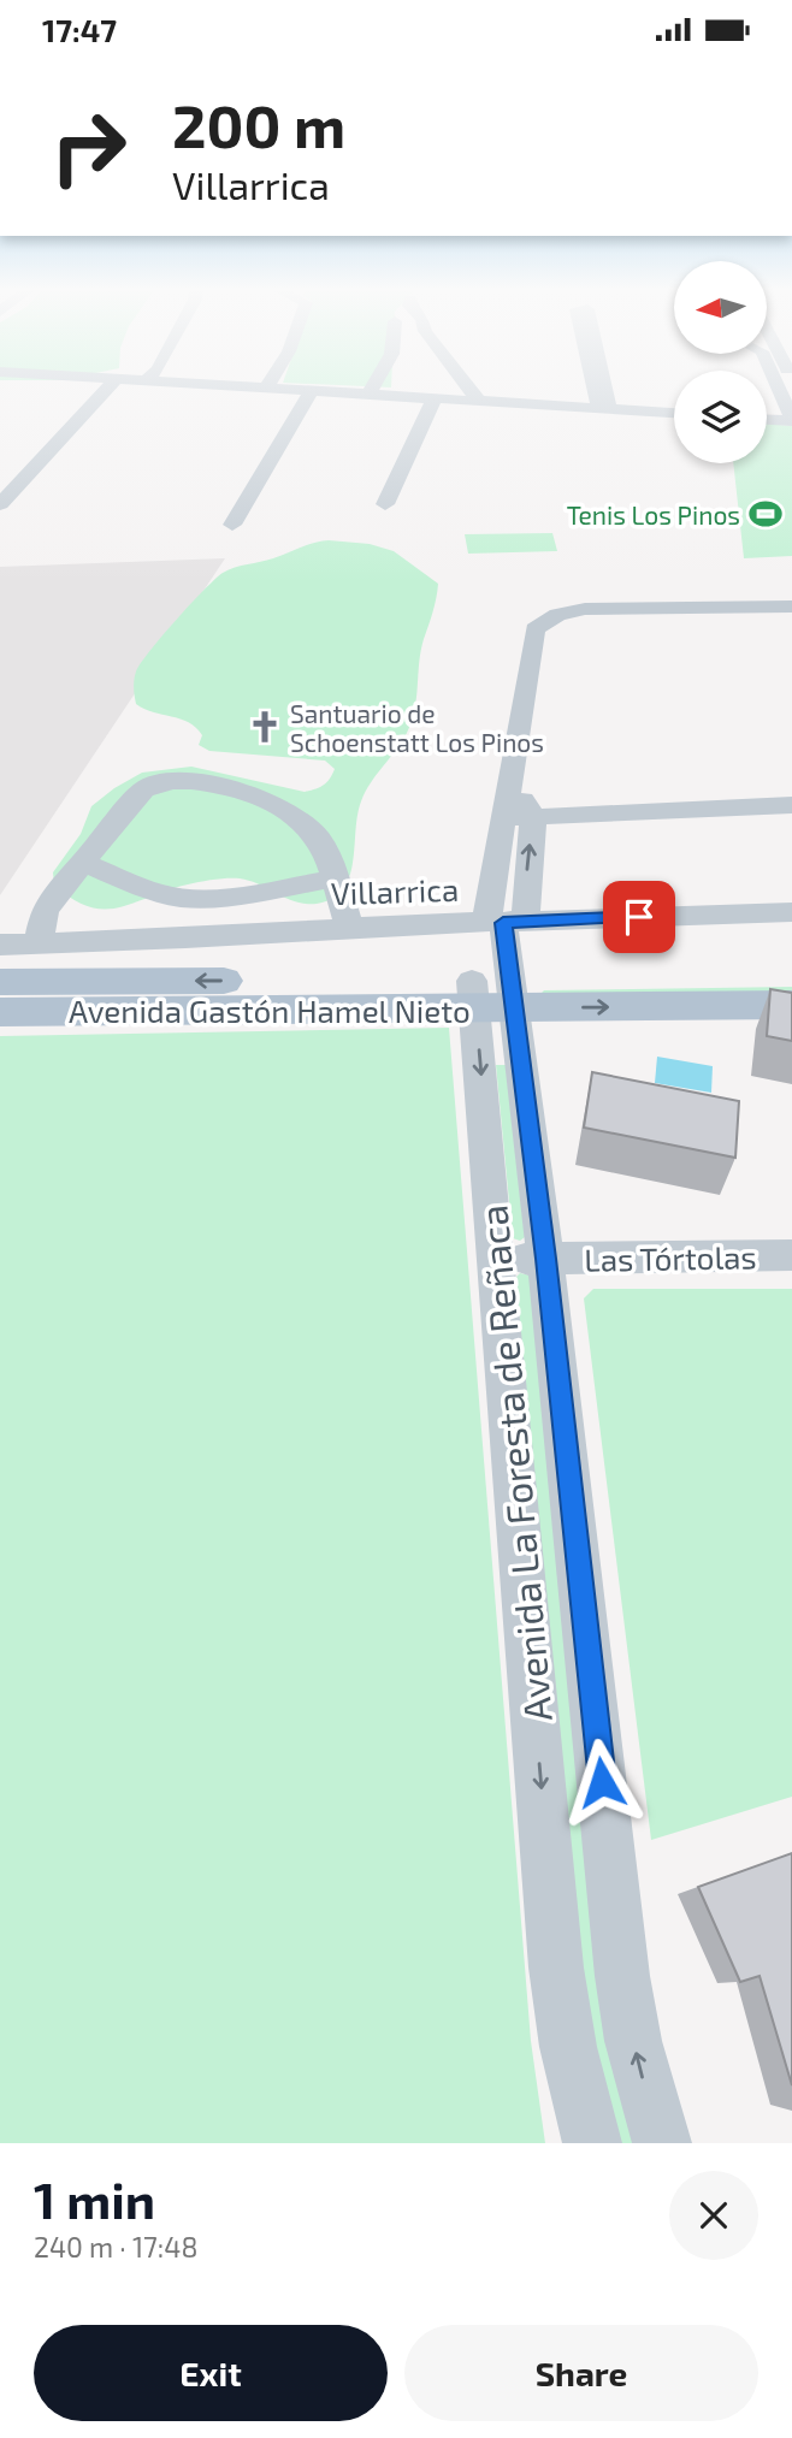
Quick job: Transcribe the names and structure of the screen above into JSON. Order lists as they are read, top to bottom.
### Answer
{
  "streets": {
    "main road": ["Avenida Gastón Hamel Nieto"],
    "street": ["Villarrica", "Las Tórtolas", "Avenida La Foresta de Reñaca"]
  },
  "crossings": [
    ["Villarrica", "Avenida La Foresta de Reñaca"],
    ["Avenida Gastón Hamel Nieto", "Avenida La Foresta de Reñaca"],
    ["Las Tórtolas", "Avenida La Foresta de Reñaca"]
  ],
  "places": {
    "sports": ["Tenis Los Pinos"],
    "church": ["Santuario de Schoenstatt Los Pinos"]
  },
  "north": "left",
  "page": {
    "status": "17:47",
    "turn": ["200 m", "Villarrica"],
    "heading": ["1 min", "240 m · 17:48"],
    "buttons": ["Exit", "Share"]
  }
}
